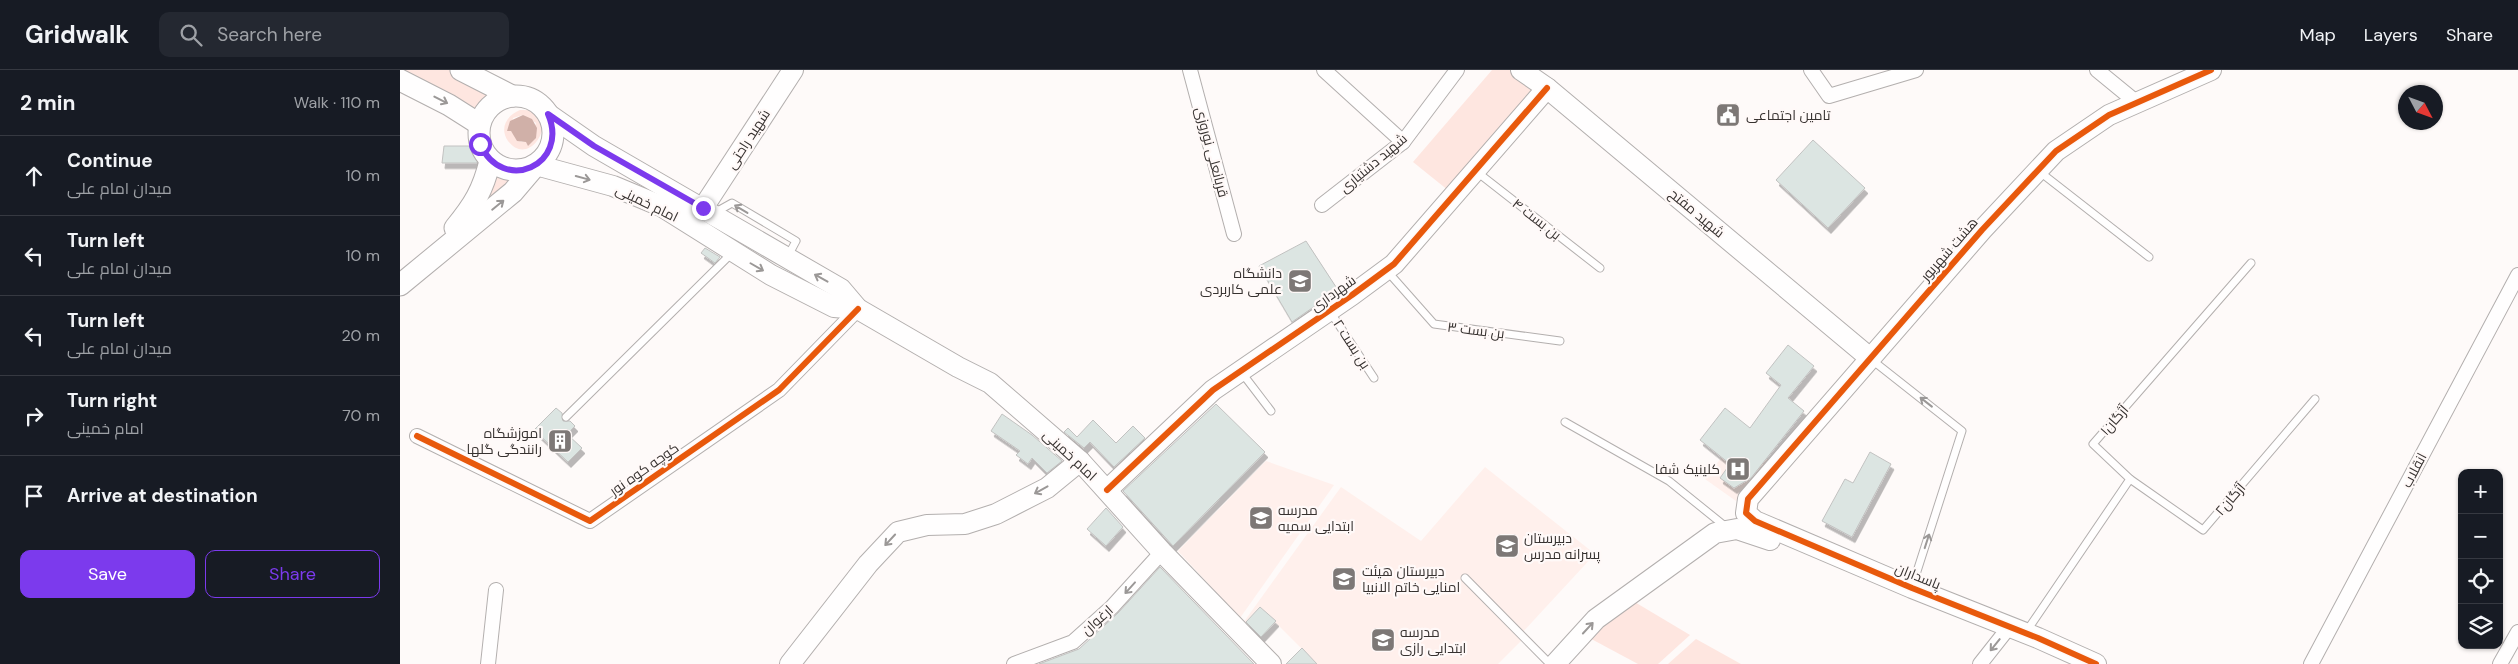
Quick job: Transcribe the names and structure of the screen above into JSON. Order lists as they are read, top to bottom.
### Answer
{
  "streets": {
    "street": [
      "شهید راحتی",
      "قربانعلی نوروزی",
      "شهید دشتیاری",
      "امام خمینی",
      "شهید مفتح",
      "هشت شهریور",
      "شهرداری",
      "کوچه کوه نور",
      "انقلاب",
      "پاسداران",
      "ارغوان"
    ],
    "lane": [
      "بن بست ۴",
      "بن بست ۳",
      "بن بست ۲",
      "۱آژگان",
      "۲آژگان"
    ]
  },
  "crossings": [
    ["شهید راحتی", "امام خمینی"],
    ["امام خمینی", "شهرداری"],
    ["امام خمینی", "کوچه کوه نور"],
    ["امام خمینی", "ارغوان"],
    ["شهید مفتح", "هشت شهریور"],
    ["شهید مفتح", "شهرداری"],
    ["بن بست ۴", "شهرداری"],
    ["هشت شهریور", "پاسداران"],
    ["شهرداری", "بن بست ۳"],
    ["شهرداری", "بن بست ۲"],
    ["۱آژگان", "۲آژگان"]
  ],
  "one_way": ["ارغوان"],
  "places": {
    "public building": ["تامین اجتماعی"],
    "school or university": [
      "دانشگاه علمی کاربردی",
      "مدرسه ابتدایی سمیه",
      "دبیرستان پسرانه مدرس",
      "دبیرستان هیئت امنایی خاتم الانبیا",
      "مدرسه ابتدایی رازی"
    ],
    "building": ["اموزشگاه رانندگی گلها"],
    "hospital": ["کلینیک شفا"]
  },
  "north": "bottom right",
  "page": {
    "header": "Gridwalk",
    "search": "Search here",
    "nav": ["Map", "Layers", "Share"],
    "heading": ["2 min", "Walk · 110 m"],
    "list": [
      ["Continue", "میدان امام علی", "10 m"],
      ["Turn left", "میدان امام علی", "10 m"],
      ["Turn left", "میدان امام علی", "20 m"],
      ["Turn right", "امام خمینی", "70 m"],
      "Arrive at destination"
    ],
    "map_buttons": ["+", "−"],
    "buttons": ["Save", "Share"]
  }
}
